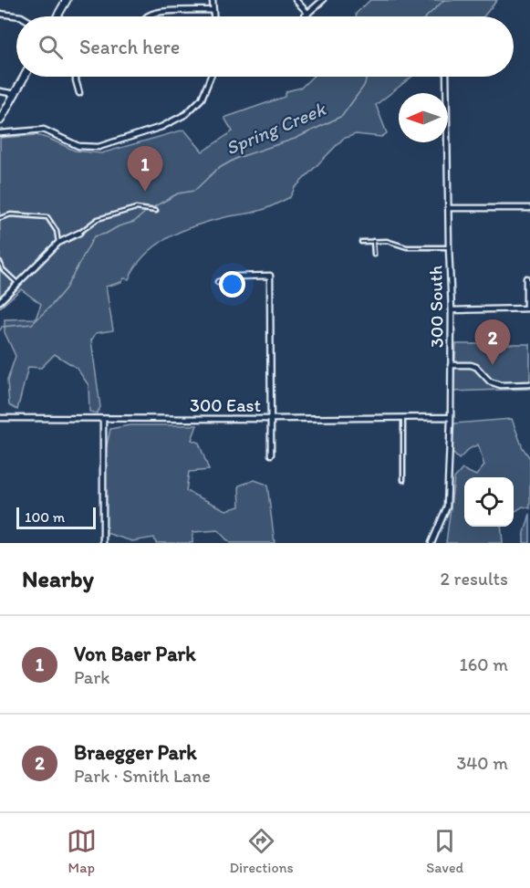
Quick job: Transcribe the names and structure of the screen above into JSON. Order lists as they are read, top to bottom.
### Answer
{
  "streets": {
    "street": ["300 South", "300 East"]
  },
  "crossings": [
    ["300 South", "300 East"]
  ],
  "water": ["Spring Creek"],
  "scale_bar": "100 m",
  "north": "left",
  "page": {
    "search": "Search here",
    "pins": ["1", "2"],
    "scale": "100 m",
    "heading": ["Nearby", "2 results"],
    "list": [
      {
        "mark": "1",
        "name": "Von Baer Park",
        "note": "Park",
        "value": "160 m"
      },
      {
        "mark": "2",
        "name": "Braegger Park",
        "note": "Park · Smith Lane",
        "value": "340 m"
      }
    ],
    "nav": ["Map", "Directions", "Saved"]
  }
}
